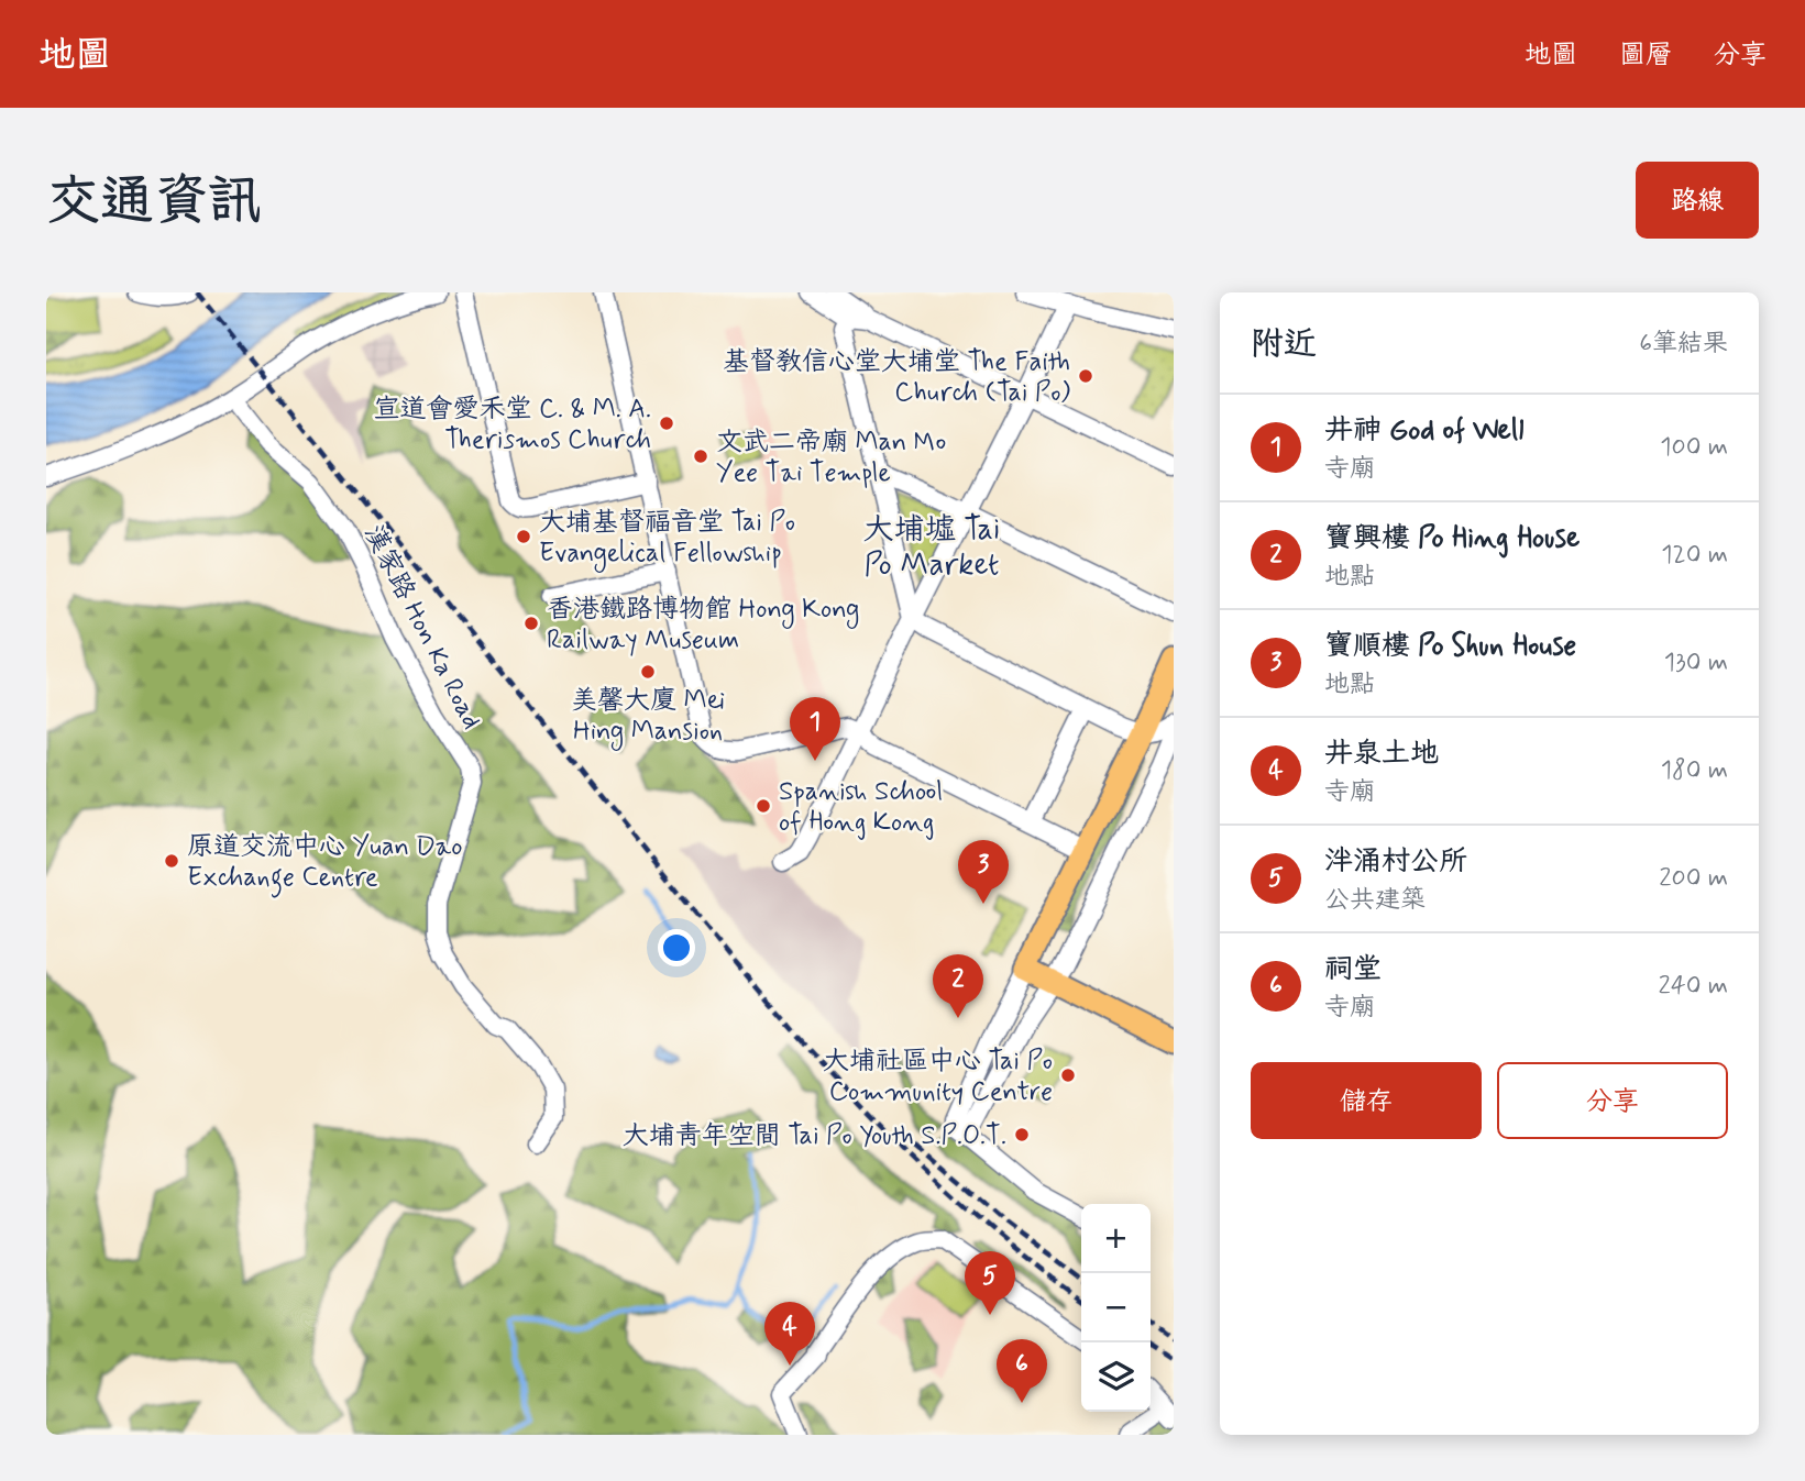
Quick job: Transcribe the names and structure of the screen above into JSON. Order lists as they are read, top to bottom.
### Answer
{
  "streets": {
    "street": ["漢家路 Hon Ka Road"]
  },
  "districts": ["大埔墟 Tai Po Market"],
  "places": [
    "基督教信心堂大埔堂 The Faith Church (Tai Po)",
    "宣道會愛禾堂 C. & M. A. Therismos Church",
    "文武二帝廟 Man Mo Yee Tai Temple",
    "大埔基督福音堂 Tai Po Evangelical Fellowship",
    "香港鐵路博物館 Hong Kong Railway Museum",
    "美馨大廈 Mei Hing Mansion",
    "Spanish School of Hong Kong",
    "原道交流中心 Yuan Dao Exchange Centre",
    "大埔社區中心 Tai Po Community Centre",
    "大埔青年空間 Tai Po Youth S.P.O.T."
  ],
  "page": {
    "header": "地圖",
    "nav": ["地圖", "圖層", "分享"],
    "title": "交通資訊",
    "buttons": [
      "路線",
      ["儲存", "分享"]
    ],
    "heading": ["附近", "6筆結果"],
    "list": [
      {
        "mark": "1",
        "name": "井神 God of Well",
        "note": "寺廟",
        "value": "100 m"
      },
      {
        "mark": "2",
        "name": "寶興樓 Po Hing House",
        "note": "地點",
        "value": "120 m"
      },
      {
        "mark": "3",
        "name": "寶順樓 Po Shun House",
        "note": "地點",
        "value": "130 m"
      },
      {
        "mark": "4",
        "name": "井泉土地",
        "note": "寺廟",
        "value": "180 m"
      },
      {
        "mark": "5",
        "name": "泮涌村公所",
        "note": "公共建築",
        "value": "200 m"
      },
      {
        "mark": "6",
        "name": "祠堂",
        "note": "寺廟",
        "value": "240 m"
      }
    ],
    "pins": [
      "1",
      "3",
      "2",
      "5",
      "4",
      "6"
    ],
    "map_buttons": ["+", "−"]
  }
}
